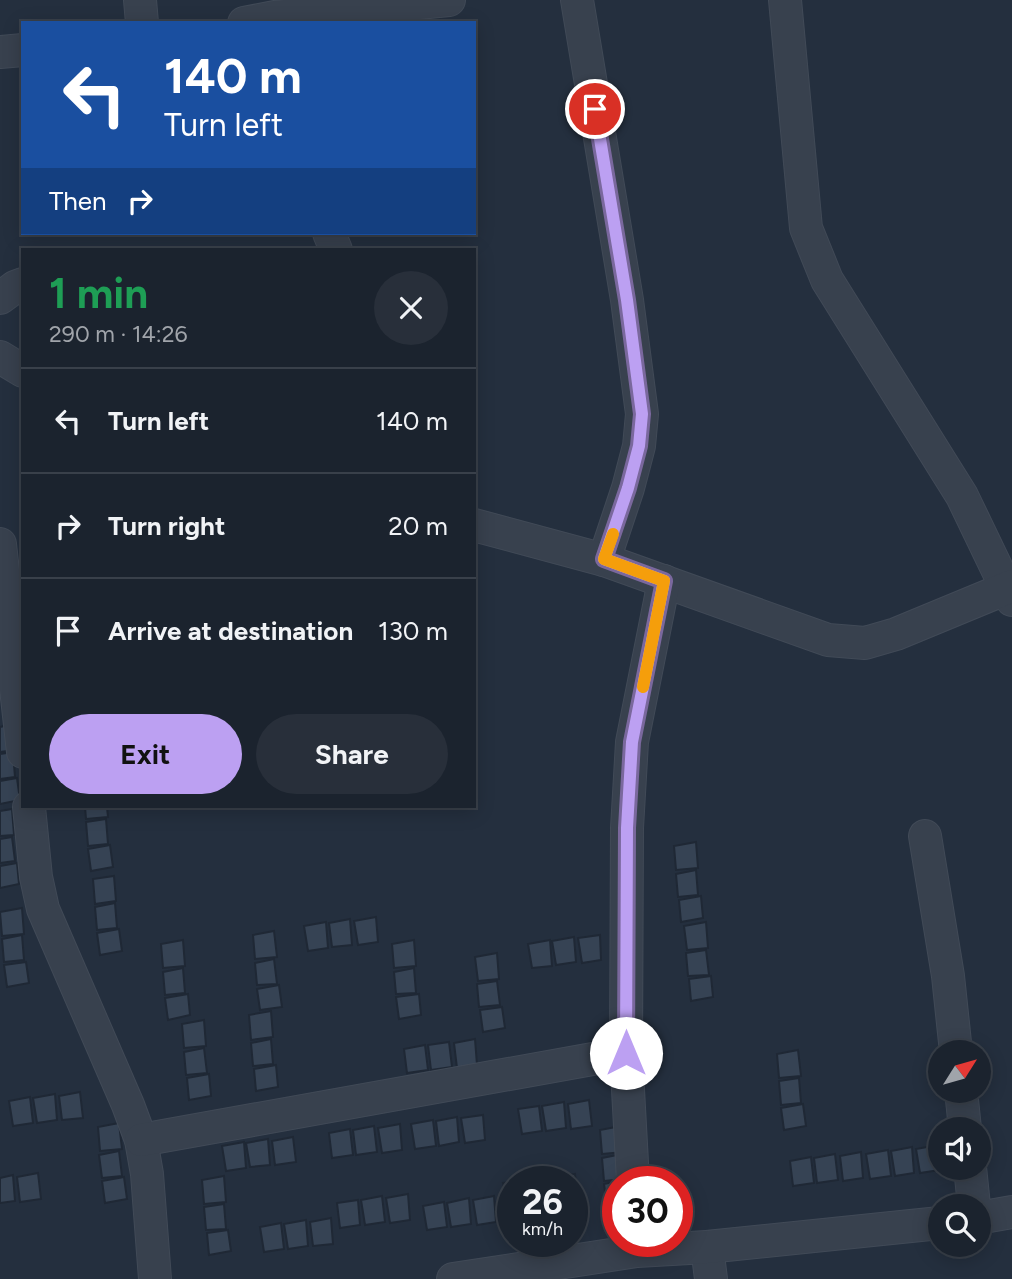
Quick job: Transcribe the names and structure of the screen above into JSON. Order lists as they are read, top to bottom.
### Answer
{
  "north": "top right",
  "page": {
    "turn": ["140 m", "Turn left"],
    "then": "Then",
    "heading": ["1 min", "290 m · 14:26"],
    "list": [
      {
        "name": "Turn left",
        "value": "140 m"
      },
      {
        "name": "Turn right",
        "value": "20 m"
      },
      {
        "name": "Arrive at destination",
        "value": "130 m"
      }
    ],
    "buttons": ["Exit", "Share"],
    "speed": "26 km/h",
    "limit": "30"
  }
}
